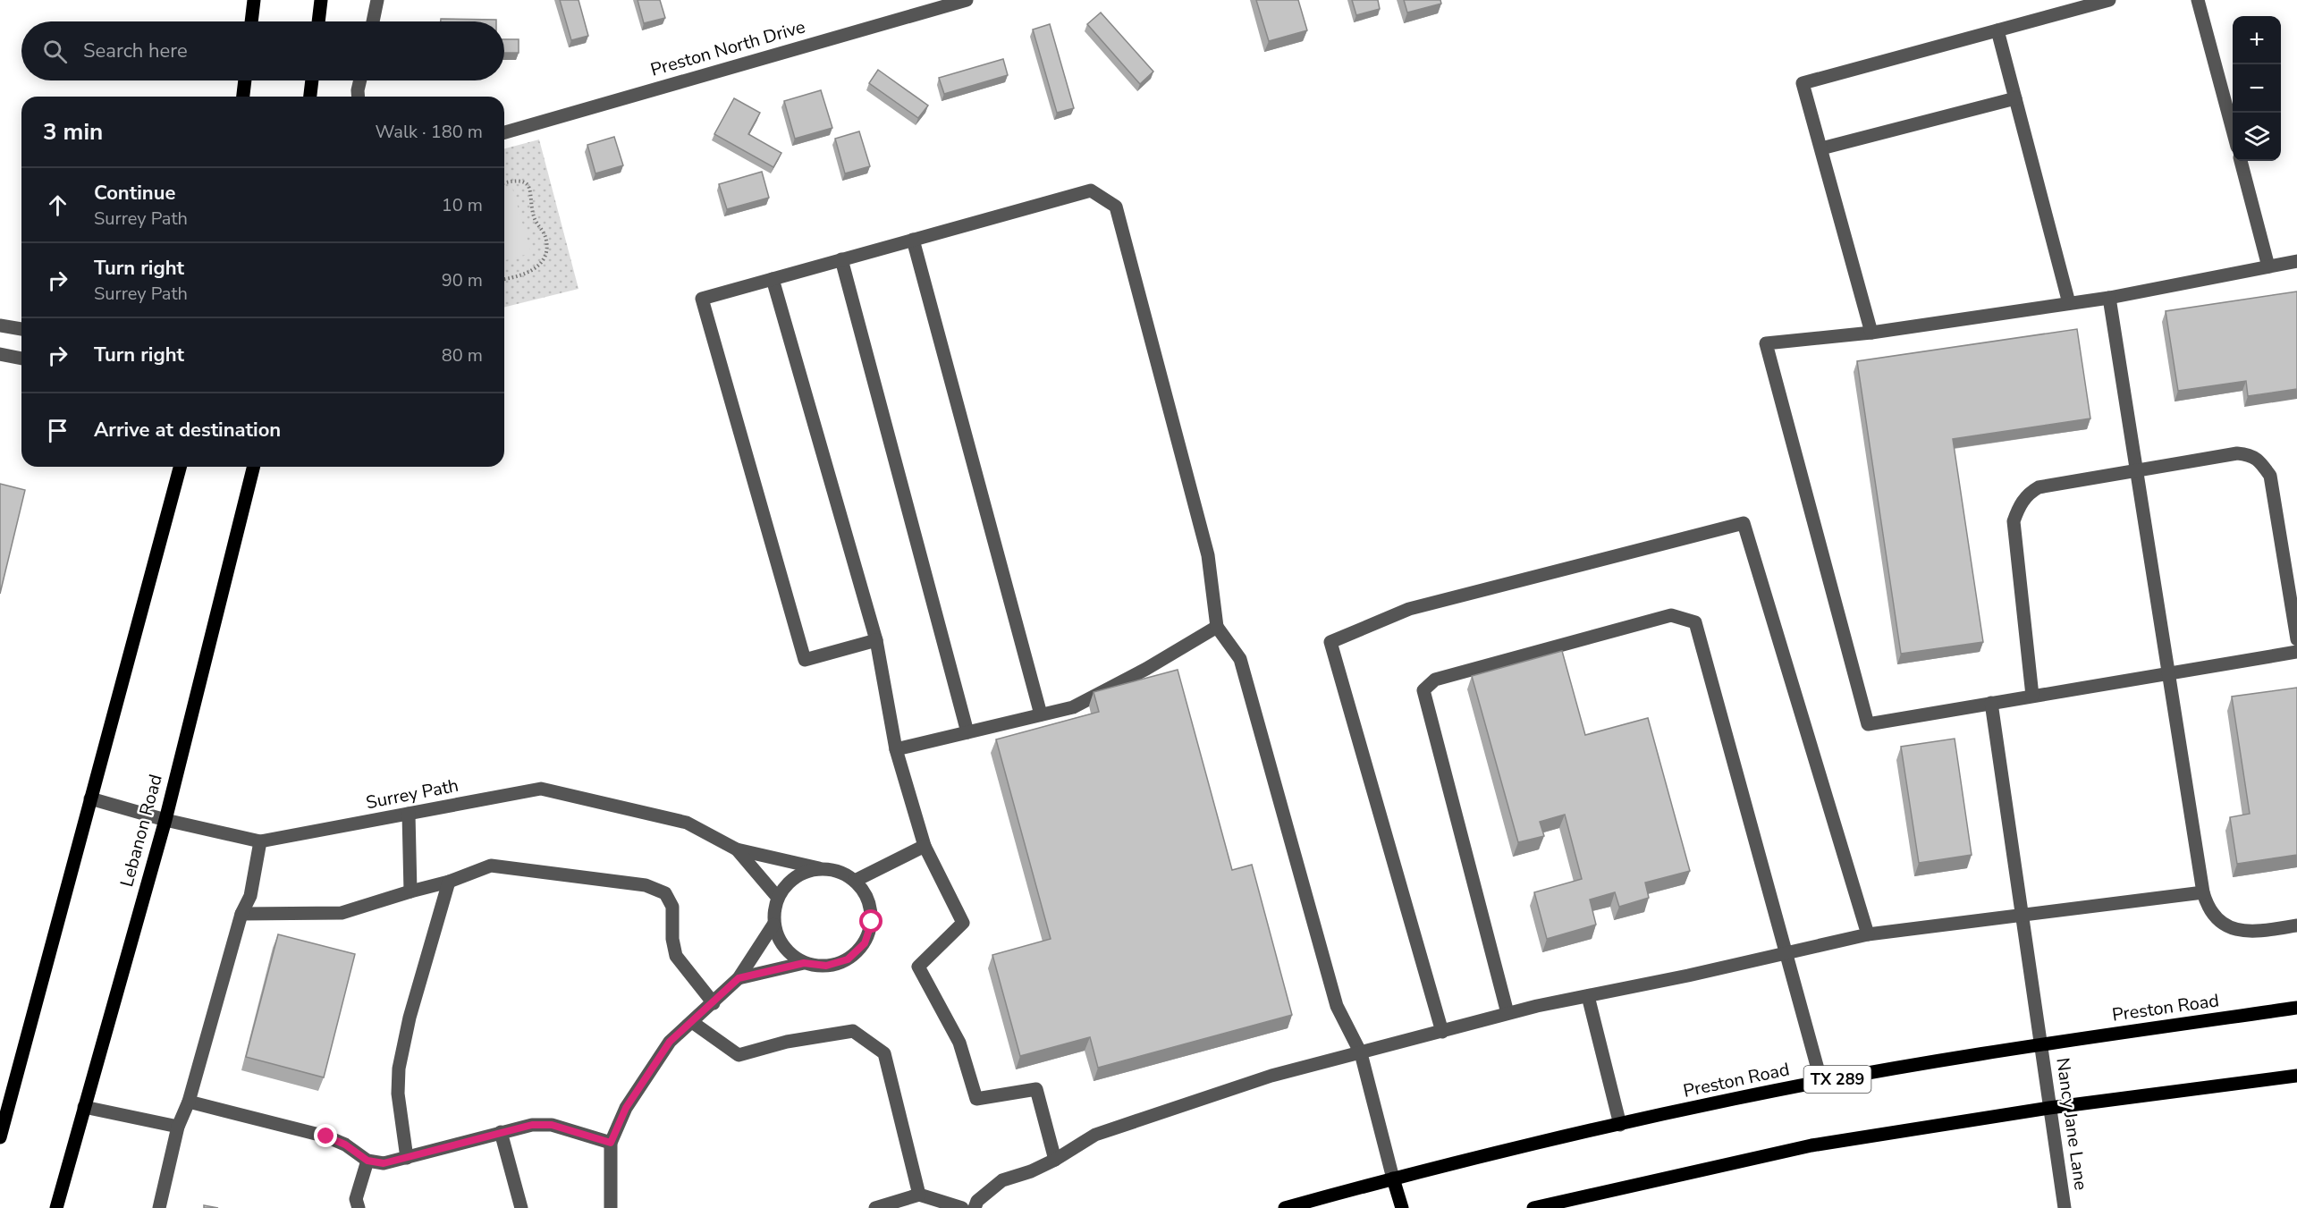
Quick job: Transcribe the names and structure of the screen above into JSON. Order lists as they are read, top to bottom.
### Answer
{
  "streets": {
    "main road": ["Lebanon Road", "Preston Road", "TX 289"],
    "street": ["Preston North Drive", "Surrey Path", "Nancy Jane Lane"]
  },
  "crossings": [
    ["Surrey Path", "Lebanon Road"],
    ["Preston Road", "Nancy Jane Lane"]
  ],
  "page": {
    "map_buttons": ["+", "−"],
    "search": "Search here",
    "heading": ["3 min", "Walk · 180 m"],
    "list": [
      ["Continue", "Surrey Path", "10 m"],
      ["Turn right", "Surrey Path", "90 m"],
      ["Turn right", "80 m"],
      "Arrive at destination"
    ]
  }
}
